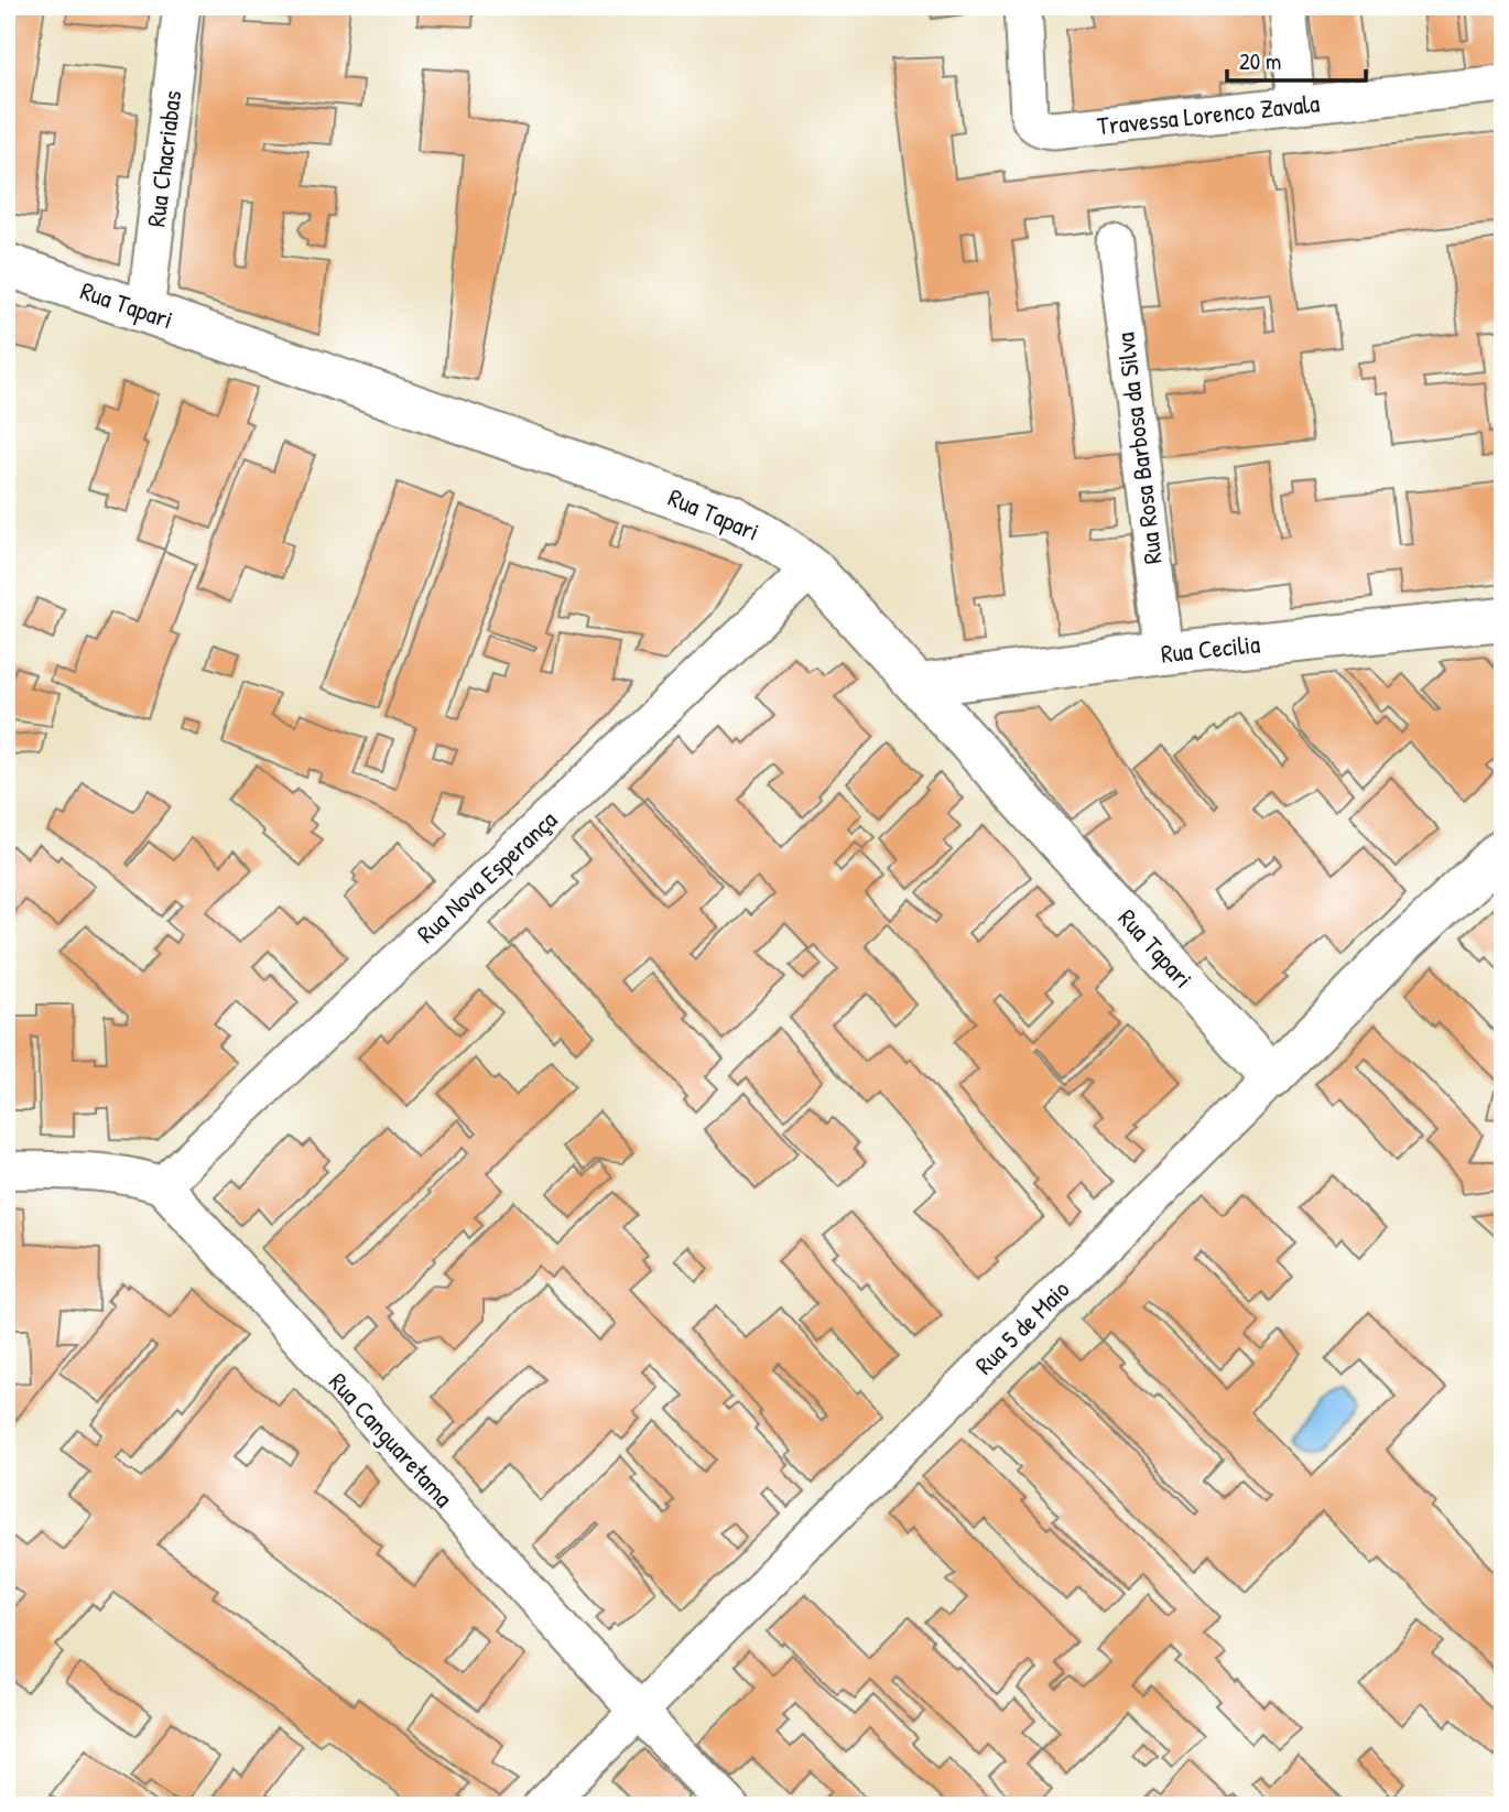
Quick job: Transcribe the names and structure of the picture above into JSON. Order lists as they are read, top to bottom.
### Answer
{
  "streets": {
    "street": [
      "Travessa Lorenco Zavala",
      "Rua Chacriabas",
      "Rua Tapari",
      "Rua Rosa Barbosa da Silva",
      "Rua Cecilia",
      "Rua Nova Esperança",
      "Rua 5 de Maio",
      "Rua Canguaretama"
    ]
  },
  "crossings": [
    ["Rua Chacriabas", "Rua Tapari"],
    ["Rua Tapari", "Rua Cecilia"],
    ["Rua Tapari", "Rua Nova Esperança"],
    ["Rua Tapari", "Rua 5 de Maio"],
    ["Rua Rosa Barbosa da Silva", "Rua Cecilia"],
    ["Rua Nova Esperança", "Rua Canguaretama"],
    ["Rua 5 de Maio", "Rua Canguaretama"]
  ],
  "scale_bar": "20 m"
}
